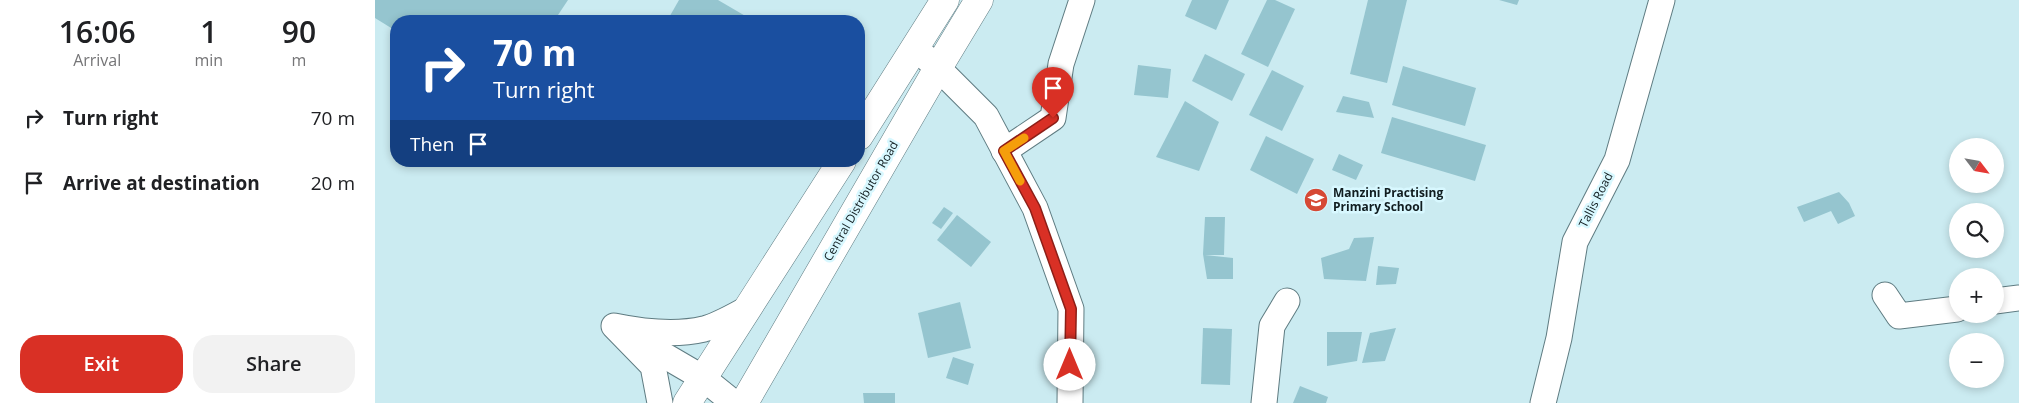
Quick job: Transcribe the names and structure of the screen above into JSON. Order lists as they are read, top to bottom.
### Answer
{
  "streets": {
    "highway": ["Central Distributor Road"],
    "street": ["Tallis Road"]
  },
  "places": {
    "school or university": ["Manzini Practising Primary School"]
  },
  "north": "bottom right",
  "page": {
    "eta": [
      "16:06",
      "Arrival",
      "1",
      "min",
      "90",
      "m"
    ],
    "turn": ["70 m", "Turn right"],
    "list": [
      {
        "name": "Turn right",
        "value": "70 m"
      },
      {
        "name": "Arrive at destination",
        "value": "20 m"
      }
    ],
    "then": "Then",
    "map_buttons": ["+", "−"],
    "buttons": ["Exit", "Share"]
  }
}
